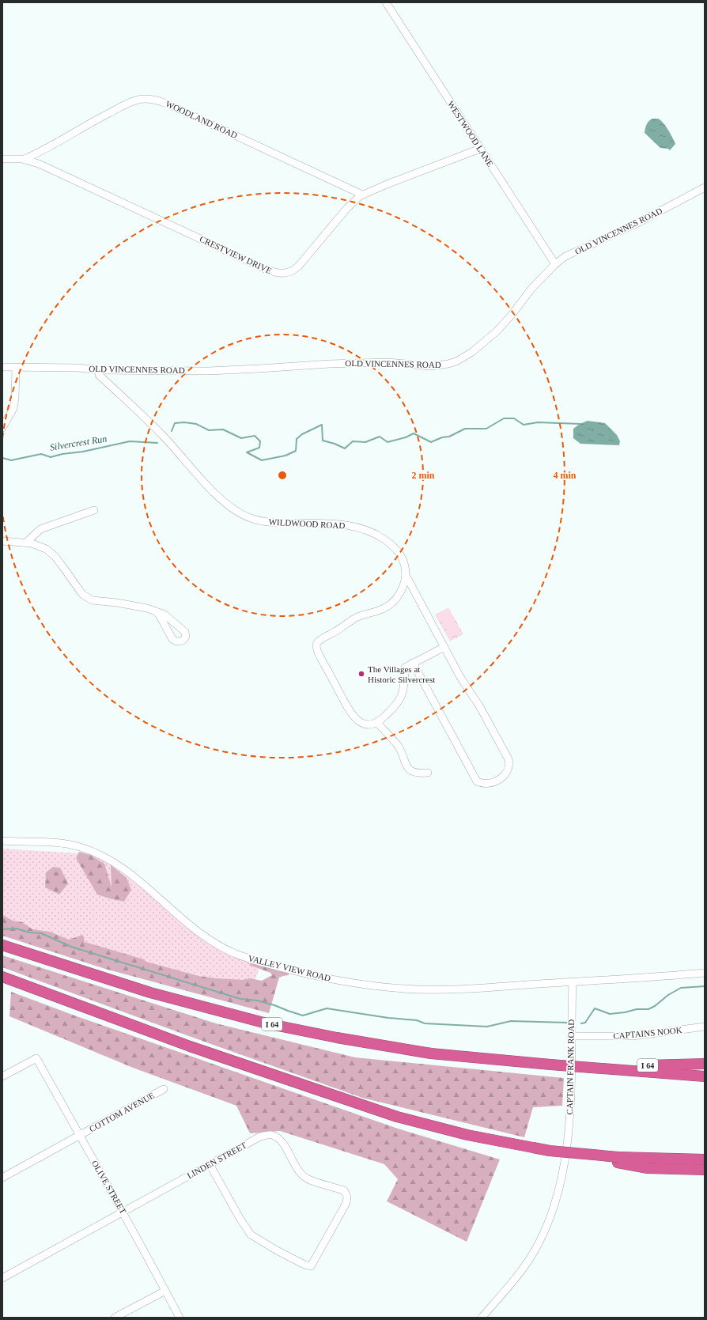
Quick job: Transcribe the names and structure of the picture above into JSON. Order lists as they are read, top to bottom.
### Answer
{
  "streets": {
    "highway": ["I 64"],
    "street": [
      "WOODLAND ROAD",
      "WESTWOOD LANE",
      "OLD VINCENNES ROAD",
      "CRESTVIEW DRIVE",
      "WILDWOOD ROAD",
      "VALLEY VIEW ROAD",
      "CAPTAINS NOOK",
      "CAPTAIN FRANK ROAD",
      "COTTOM AVENUE",
      "LINDEN STREET",
      "OLIVE STREET"
    ]
  },
  "crossings": [
    ["WOODLAND ROAD", "CRESTVIEW DRIVE"],
    ["WESTWOOD LANE", "OLD VINCENNES ROAD"],
    ["WESTWOOD LANE", "CRESTVIEW DRIVE"],
    ["OLD VINCENNES ROAD", "WILDWOOD ROAD"],
    ["VALLEY VIEW ROAD", "CAPTAIN FRANK ROAD"],
    ["CAPTAINS NOOK", "CAPTAIN FRANK ROAD"],
    ["COTTOM AVENUE", "OLIVE STREET"],
    ["LINDEN STREET", "OLIVE STREET"]
  ],
  "water": ["Silvercrest Run"],
  "places": ["The Villages at Historic Silvercrest"],
  "rings": ["2 min", "4 min"]
}
